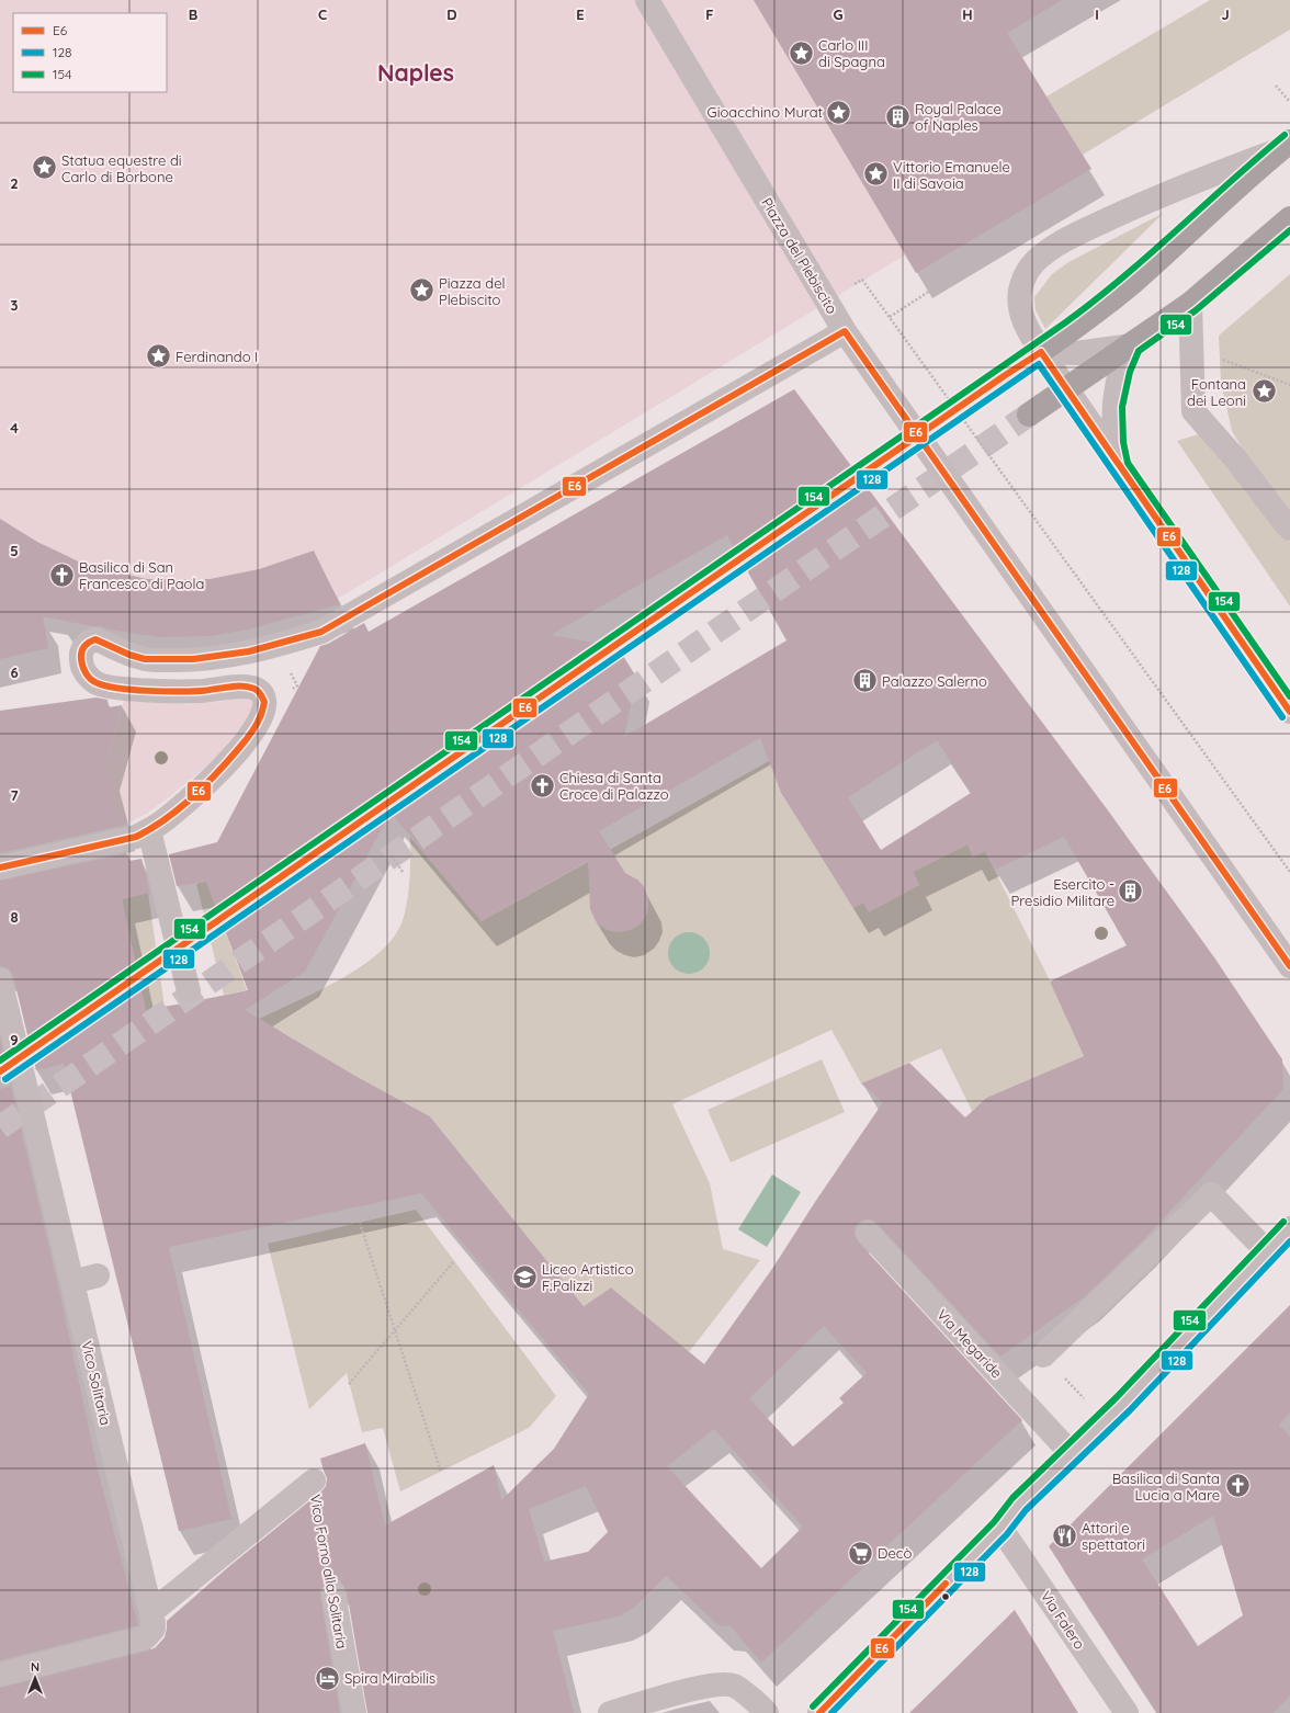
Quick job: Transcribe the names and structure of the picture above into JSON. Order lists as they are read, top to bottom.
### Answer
{
  "streets": {
    "street": [
      "Piazza del Plebiscito",
      "Via Megaride",
      "Vico Solitaria",
      "Vico Forno alla Solitaria",
      "Via Falero"
    ]
  },
  "crossings": [
    ["Vico Solitaria", "Vico Forno alla Solitaria"]
  ],
  "districts": ["Naples"],
  "places": {
    "place": [
      "Carlo III di Spagna",
      "Gioacchino Murat",
      "Statua equestre di Carlo di Borbone",
      "Vittorio Emanuele II di Savoia",
      "Piazza del Plebiscito",
      "Ferdinando I",
      "Fontana dei Leoni"
    ],
    "building": ["Royal Palace of Naples", "Palazzo Salerno", "Esercito - Presidio Militare"],
    "church": ["Basilica di San Francesco di Paola", "Chiesa di Santa Croce di Palazzo", "Basilica di Santa Lucia a Mare"],
    "school or university": ["Liceo Artistico F.Palizzi"],
    "restaurant": ["Attori e spettatori"],
    "supermarket": ["Decò"],
    "hotel": ["Spira Mirabilis"]
  },
  "lines": ["transit line 154", "transit line E6", "transit line 128"],
  "legend": ["E6", "128", "154"],
  "north": "top",
  "grid": {
    "columns": [
      "B",
      "C",
      "D",
      "E",
      "F",
      "G",
      "H",
      "I",
      "J"
    ],
    "rows": [
      "2",
      "3",
      "4",
      "5",
      "6",
      "7",
      "8",
      "9"
    ]
  }
}
